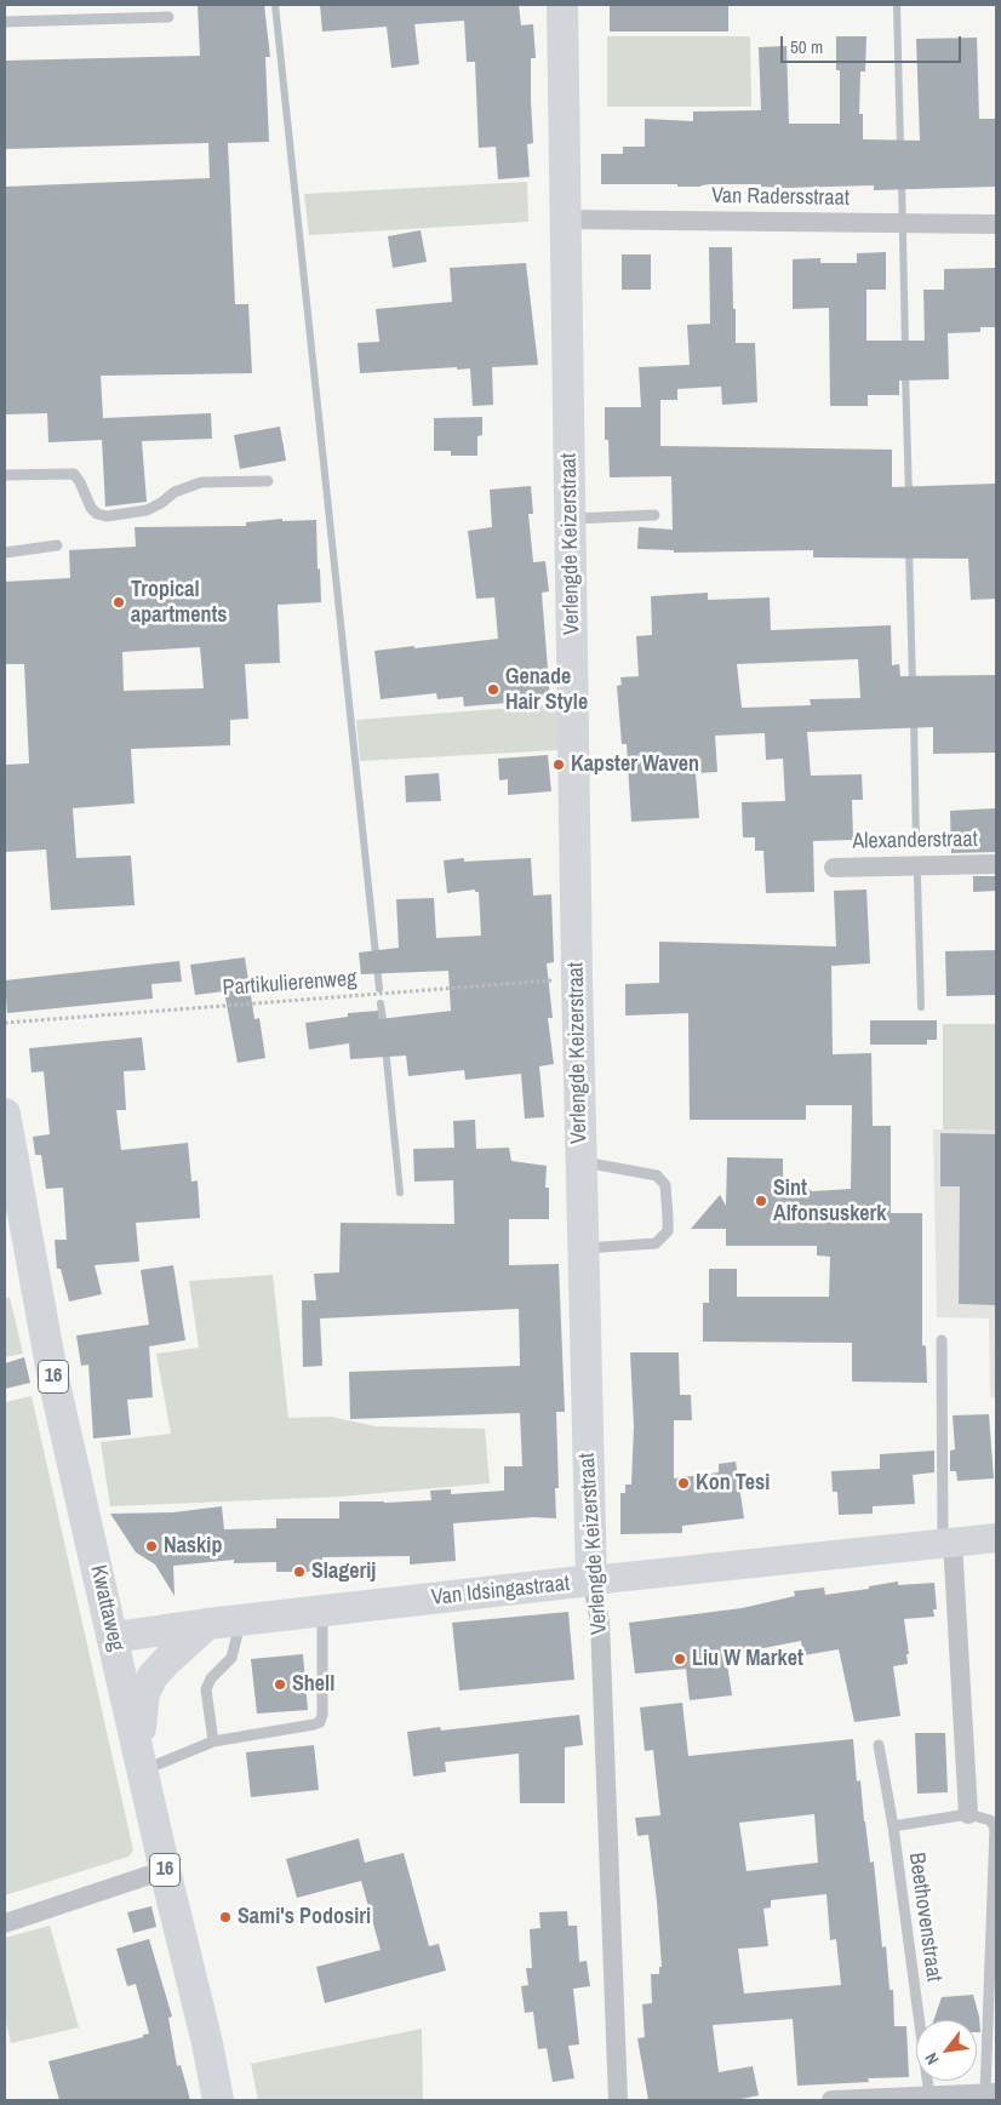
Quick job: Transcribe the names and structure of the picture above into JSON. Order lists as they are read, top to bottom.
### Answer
{
  "streets": {
    "main road": [
      "Verlengde Keizerstraat",
      "16",
      "Van Idsingastraat",
      "Kwattaweg"
    ],
    "street": ["Van Radersstraat", "Alexanderstraat"],
    "lane": ["Beethovenstraat"],
    "path": ["Partikulierenweg"]
  },
  "crossings": [
    ["Van Radersstraat", "Verlengde Keizerstraat"],
    ["Verlengde Keizerstraat", "Partikulierenweg"],
    ["Verlengde Keizerstraat", "Van Idsingastraat"],
    ["Van Idsingastraat", "Kwattaweg"]
  ],
  "places": [
    "Tropical apartments",
    "Genade Hair Style",
    "Kapster Waven",
    "Sint Alfonsuskerk",
    "Kon Tesi",
    "Naskip",
    "Slagerij",
    "Liu W Market",
    "Shell",
    "Sami's Podosiri"
  ],
  "scale_bar": "50 m",
  "north": "bottom left"
}
